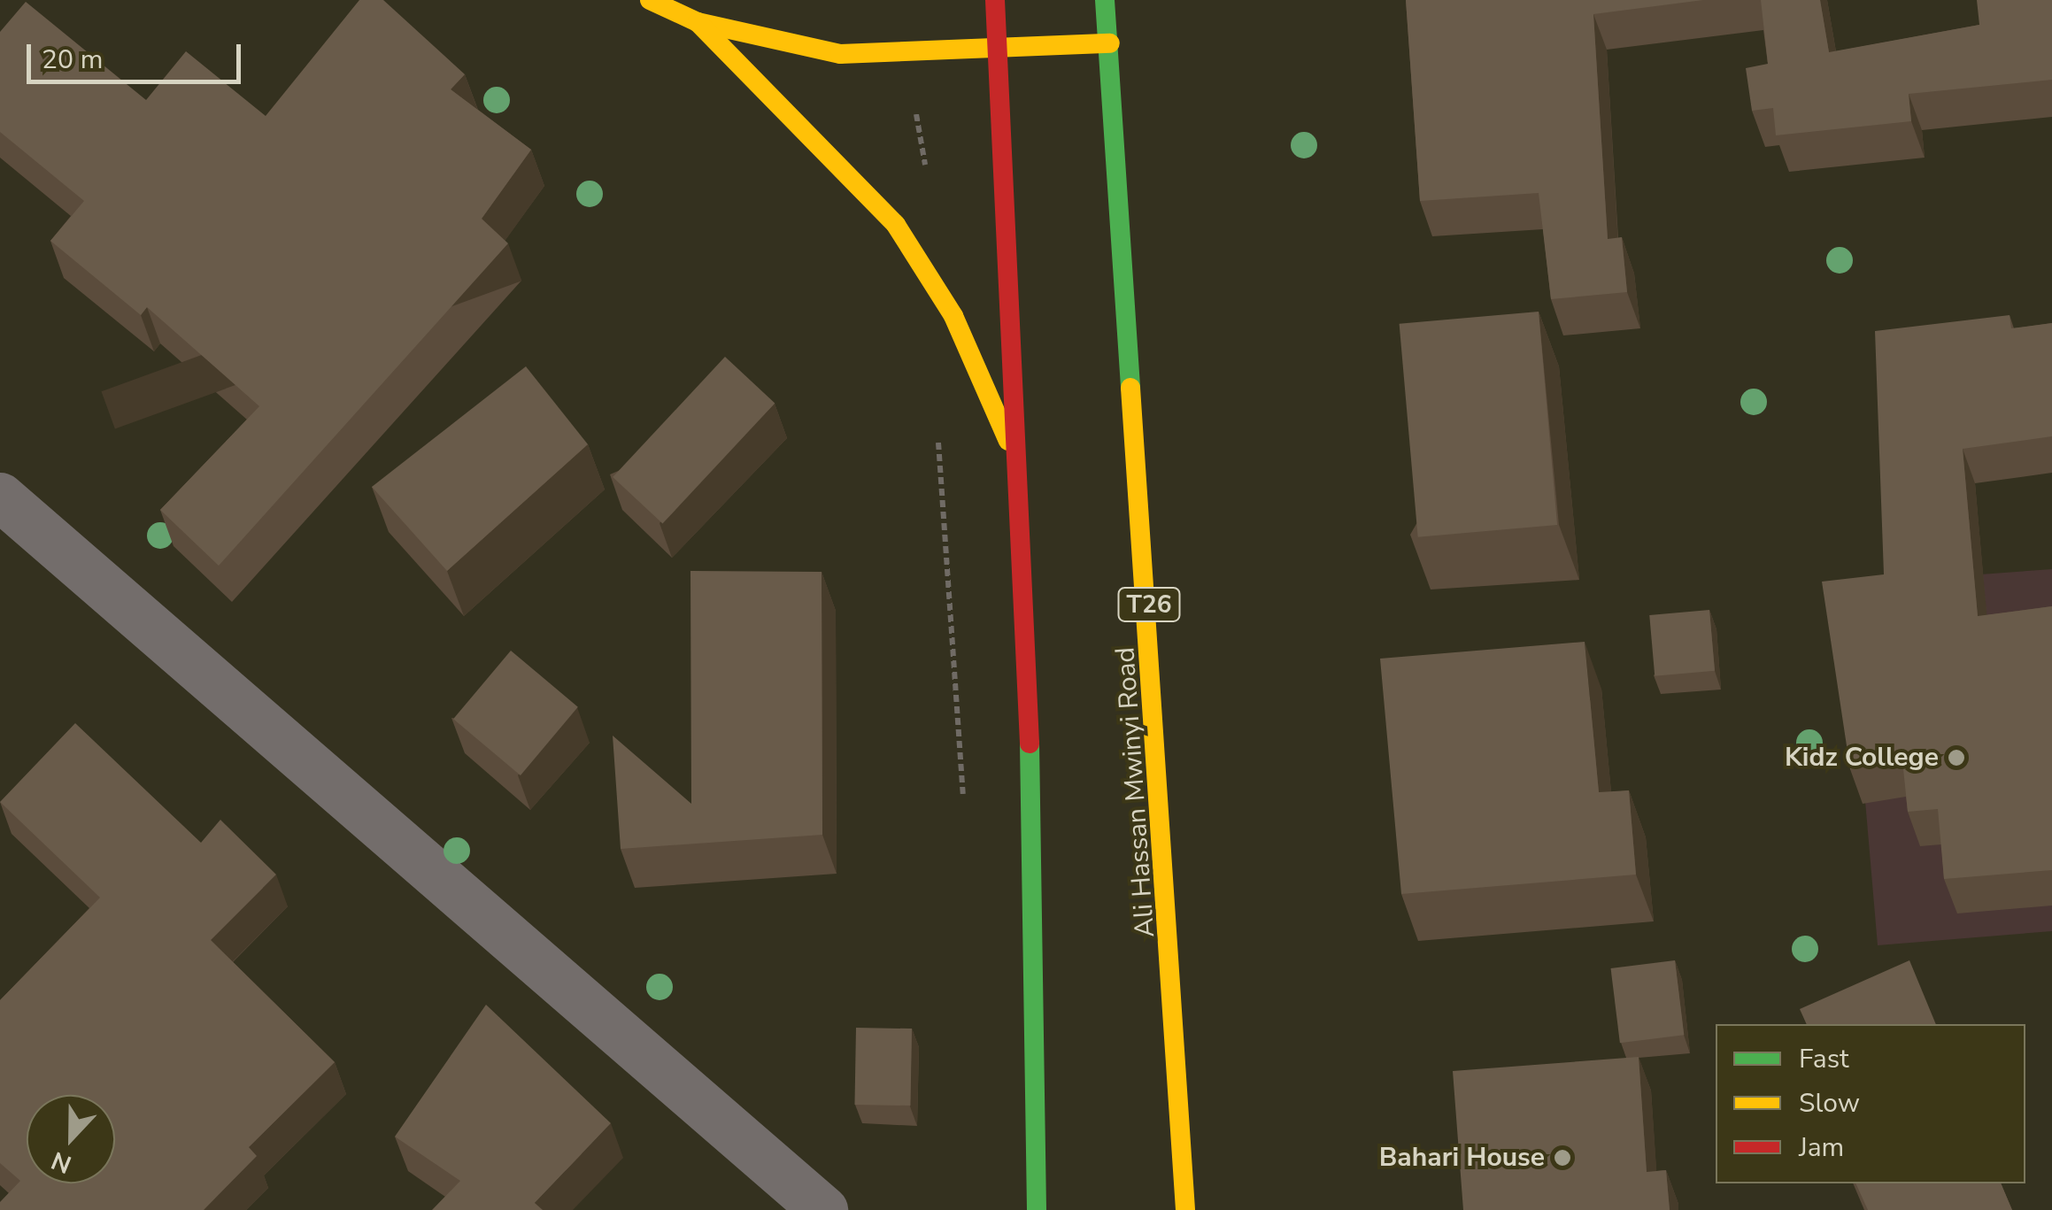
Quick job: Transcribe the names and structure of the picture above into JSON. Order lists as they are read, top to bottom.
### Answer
{
  "streets": {
    "main road": ["T26", "Ali Hassan Mwinyi Road"]
  },
  "places": ["Kidz College", "Bahari House"],
  "legend": ["Fast", "Slow", "Jam"],
  "scale_bar": "20 m",
  "north": "bottom"
}
